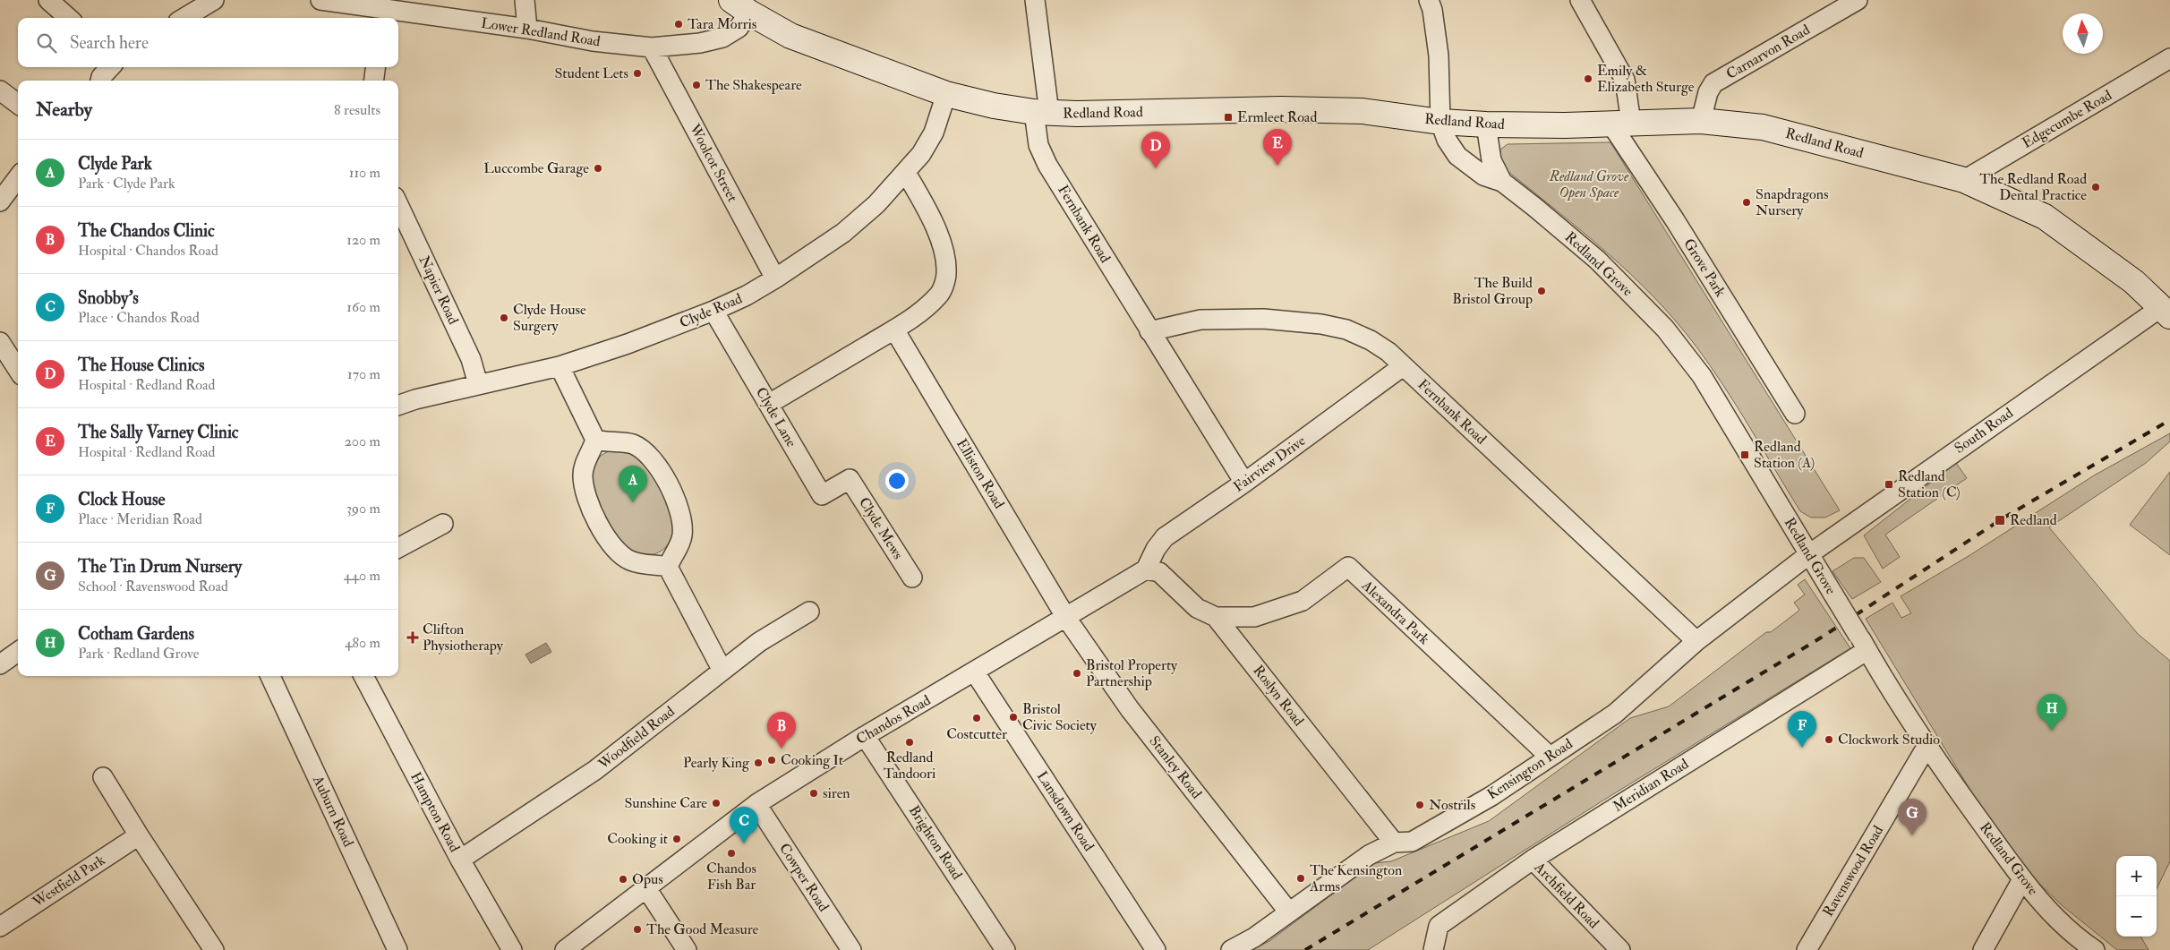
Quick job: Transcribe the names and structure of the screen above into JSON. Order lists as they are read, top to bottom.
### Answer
{
  "streets": {
    "street": [
      "Lower Redland Road",
      "Carnarvon Road",
      "Redland Road",
      "Edgecumbe Road",
      "Woolcot Street",
      "Fernbank Road",
      "Redland Grove",
      "Grove Park",
      "Napier Road",
      "Clyde Road",
      "Clyde Lane",
      "South Road",
      "Fairview Drive",
      "Elliston Road",
      "Clyde Mews",
      "Alexandra Park",
      "Roslyn Road",
      "Chandos Road",
      "Woodfield Road",
      "Stanley Road",
      "Kensington Road",
      "Meridian Road",
      "Auburn Road",
      "Lansdown Road",
      "Hampton Road",
      "Brighton Road",
      "Ravenswood Road",
      "Cowper Road",
      "Westfield Park",
      "Archfield Road"
    ]
  },
  "crossings": [
    ["Lower Redland Road", "Redland Road"],
    ["Lower Redland Road", "Woolcot Street"],
    ["Carnarvon Road", "Redland Road"],
    ["Redland Road", "Edgecumbe Road"],
    ["Redland Road", "Fernbank Road"],
    ["Redland Road", "Redland Grove"],
    ["Redland Road", "Grove Park"],
    ["Redland Road", "Clyde Road"],
    ["Redland Road", "South Road"],
    ["Woolcot Street", "Clyde Road"],
    ["Fernbank Road", "Fairview Drive"],
    ["Fernbank Road", "Kensington Road"],
    ["Redland Grove", "South Road"],
    ["Redland Grove", "Kensington Road"],
    ["Redland Grove", "Meridian Road"],
    ["Redland Grove", "Ravenswood Road"],
    ["Napier Road", "Clyde Road"],
    ["Clyde Road", "Clyde Lane"],
    ["Clyde Lane", "Clyde Mews"],
    ["South Road", "Kensington Road"],
    ["Fairview Drive", "Roslyn Road"],
    ["Fairview Drive", "Chandos Road"],
    ["Elliston Road", "Chandos Road"],
    ["Elliston Road", "Stanley Road"],
    ["Alexandra Park", "Roslyn Road"],
    ["Alexandra Park", "Kensington Road"],
    ["Roslyn Road", "Chandos Road"],
    ["Roslyn Road", "Kensington Road"],
    ["Chandos Road", "Stanley Road"],
    ["Chandos Road", "Lansdown Road"],
    ["Chandos Road", "Brighton Road"],
    ["Chandos Road", "Cowper Road"],
    ["Woodfield Road", "Hampton Road"],
    ["Stanley Road", "Kensington Road"],
    ["Meridian Road", "Archfield Road"]
  ],
  "parks": ["Redland Grove Open Space"],
  "places": {
    "other": [
      "Tara Morris",
      "Student Lets",
      "Emily & Elizabeth Sturge",
      "The Shakespeare",
      "Luccombe Garage",
      "The Redland Road Dental Practice",
      "Snapdragons Nursery",
      "The Build Bristol Group",
      "Clyde House Surgery",
      "Bristol Property Partnership",
      "Bristol Civic Society",
      "Costcutter",
      "Clockwork Studio",
      "Redland Tandoori",
      "Cooking It",
      "Pearly King",
      "siren",
      "Sunshine Care",
      "Nostrils",
      "Cooking it",
      "Chandos Fish Bar",
      "The Kensington Arms",
      "Opus",
      "The Good Measure"
    ],
    "transit": [
      "Ermleet Road",
      "Redland Station (A)",
      "Redland Station (C)",
      "Redland"
    ],
    "health": ["Clifton Physiotherapy"]
  },
  "north": "top",
  "page": {
    "search": "Search here",
    "heading": ["Nearby", "8 results"],
    "pins": [
      "E",
      "D",
      "A",
      "H",
      "F",
      "B",
      "G",
      "C"
    ],
    "list": [
      {
        "mark": "A",
        "name": "Clyde Park",
        "note": "Park · Clyde Park",
        "value": "110 m"
      },
      {
        "mark": "B",
        "name": "The Chandos Clinic",
        "note": "Hospital · Chandos Road",
        "value": "120 m"
      },
      {
        "mark": "C",
        "name": "Snobby's",
        "note": "Place · Chandos Road",
        "value": "160 m"
      },
      {
        "mark": "D",
        "name": "The House Clinics",
        "note": "Hospital · Redland Road",
        "value": "170 m"
      },
      {
        "mark": "E",
        "name": "The Sally Varney Clinic",
        "note": "Hospital · Redland Road",
        "value": "200 m"
      },
      {
        "mark": "F",
        "name": "Clock House",
        "note": "Place · Meridian Road",
        "value": "390 m"
      },
      {
        "mark": "G",
        "name": "The Tin Drum Nursery",
        "note": "School · Ravenswood Road",
        "value": "440 m"
      },
      {
        "mark": "H",
        "name": "Cotham Gardens",
        "note": "Park · Redland Grove",
        "value": "480 m"
      }
    ],
    "map_buttons": ["+", "−"]
  }
}
